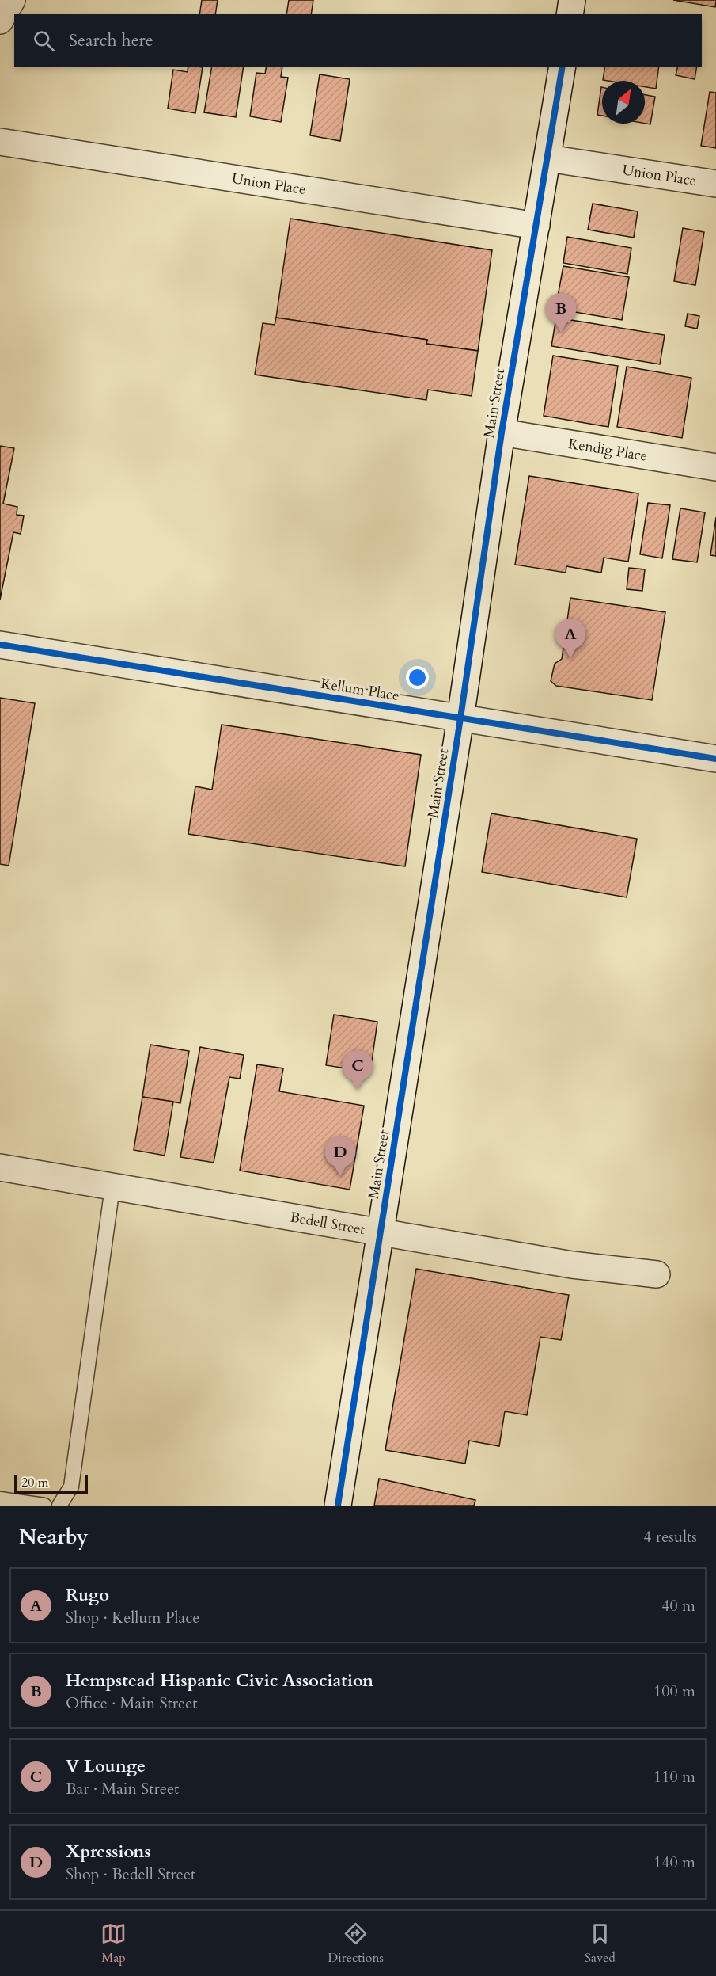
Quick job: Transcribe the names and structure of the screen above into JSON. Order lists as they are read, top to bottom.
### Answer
{
  "streets": {
    "street": [
      "Union Place",
      "Main Street",
      "Kendig Place",
      "Kellum Place",
      "Bedell Street"
    ]
  },
  "crossings": [
    ["Union Place", "Main Street"],
    ["Main Street", "Kendig Place"],
    ["Main Street", "Kellum Place"],
    ["Main Street", "Bedell Street"]
  ],
  "scale_bar": "20 m",
  "north": "top right",
  "page": {
    "search": "Search here",
    "pins": [
      "B",
      "A",
      "C",
      "D"
    ],
    "scale": "20 m",
    "heading": ["Nearby", "4 results"],
    "list": [
      {
        "mark": "A",
        "name": "Rugo",
        "note": "Shop · Kellum Place",
        "value": "40 m"
      },
      {
        "mark": "B",
        "name": "Hempstead Hispanic Civic Association",
        "note": "Office · Main Street",
        "value": "100 m"
      },
      {
        "mark": "C",
        "name": "V Lounge",
        "note": "Bar · Main Street",
        "value": "110 m"
      },
      {
        "mark": "D",
        "name": "Xpressions",
        "note": "Shop · Bedell Street",
        "value": "140 m"
      }
    ],
    "nav": ["Map", "Directions", "Saved"]
  }
}
